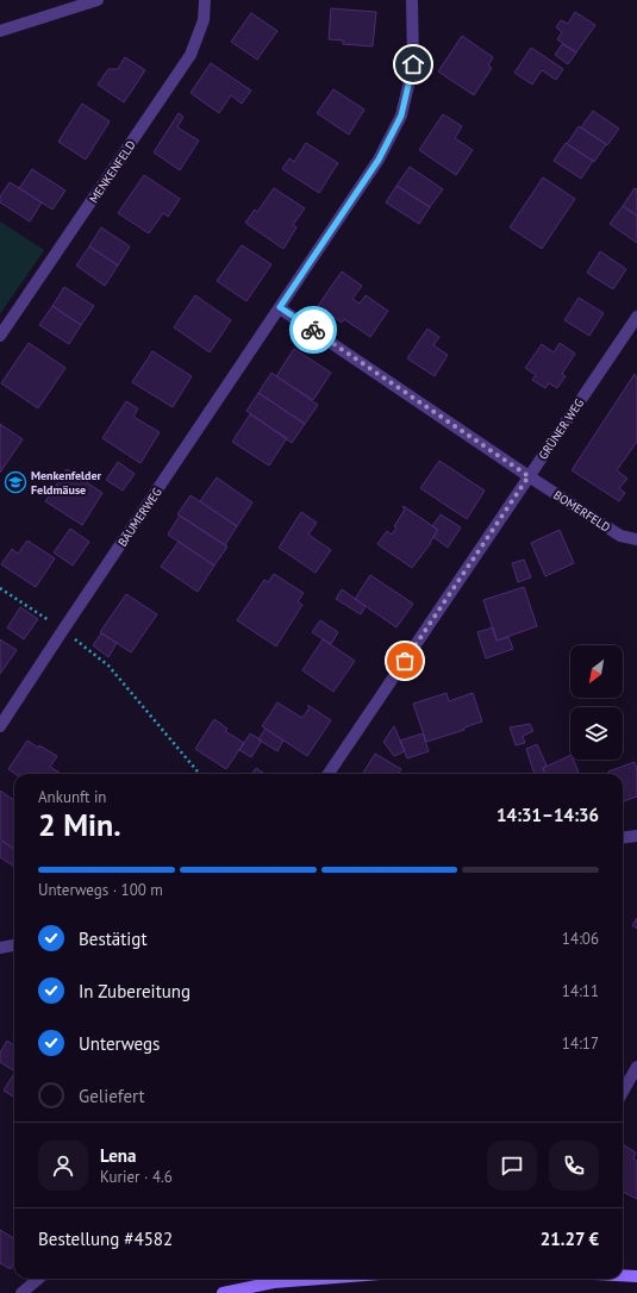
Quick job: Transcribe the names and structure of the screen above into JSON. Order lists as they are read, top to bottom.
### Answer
{
  "streets": {
    "street": [
      "MENKENFELD",
      "GRÜNER WEG",
      "BOMERFELD",
      "BÄUMERWEG"
    ]
  },
  "crossings": [
    ["GRÜNER WEG", "BOMERFELD"]
  ],
  "places": {
    "school or university": ["Menkenfelder Feldmäuse"]
  },
  "north": "bottom left",
  "page": {
    "heading": ["2 Min.", "Ankunft in", "14:31–14:36"],
    "panel": [
      "Lena",
      "Kurier · 4.6",
      "Bestellung #4582",
      "21.27 €"
    ],
    "bar": "Unterwegs · 100 m",
    "list": [
      ["Bestätigt", "14:06"],
      ["In Zubereitung", "14:11"],
      ["Unterwegs", "14:17"],
      "Geliefert"
    ]
  }
}
